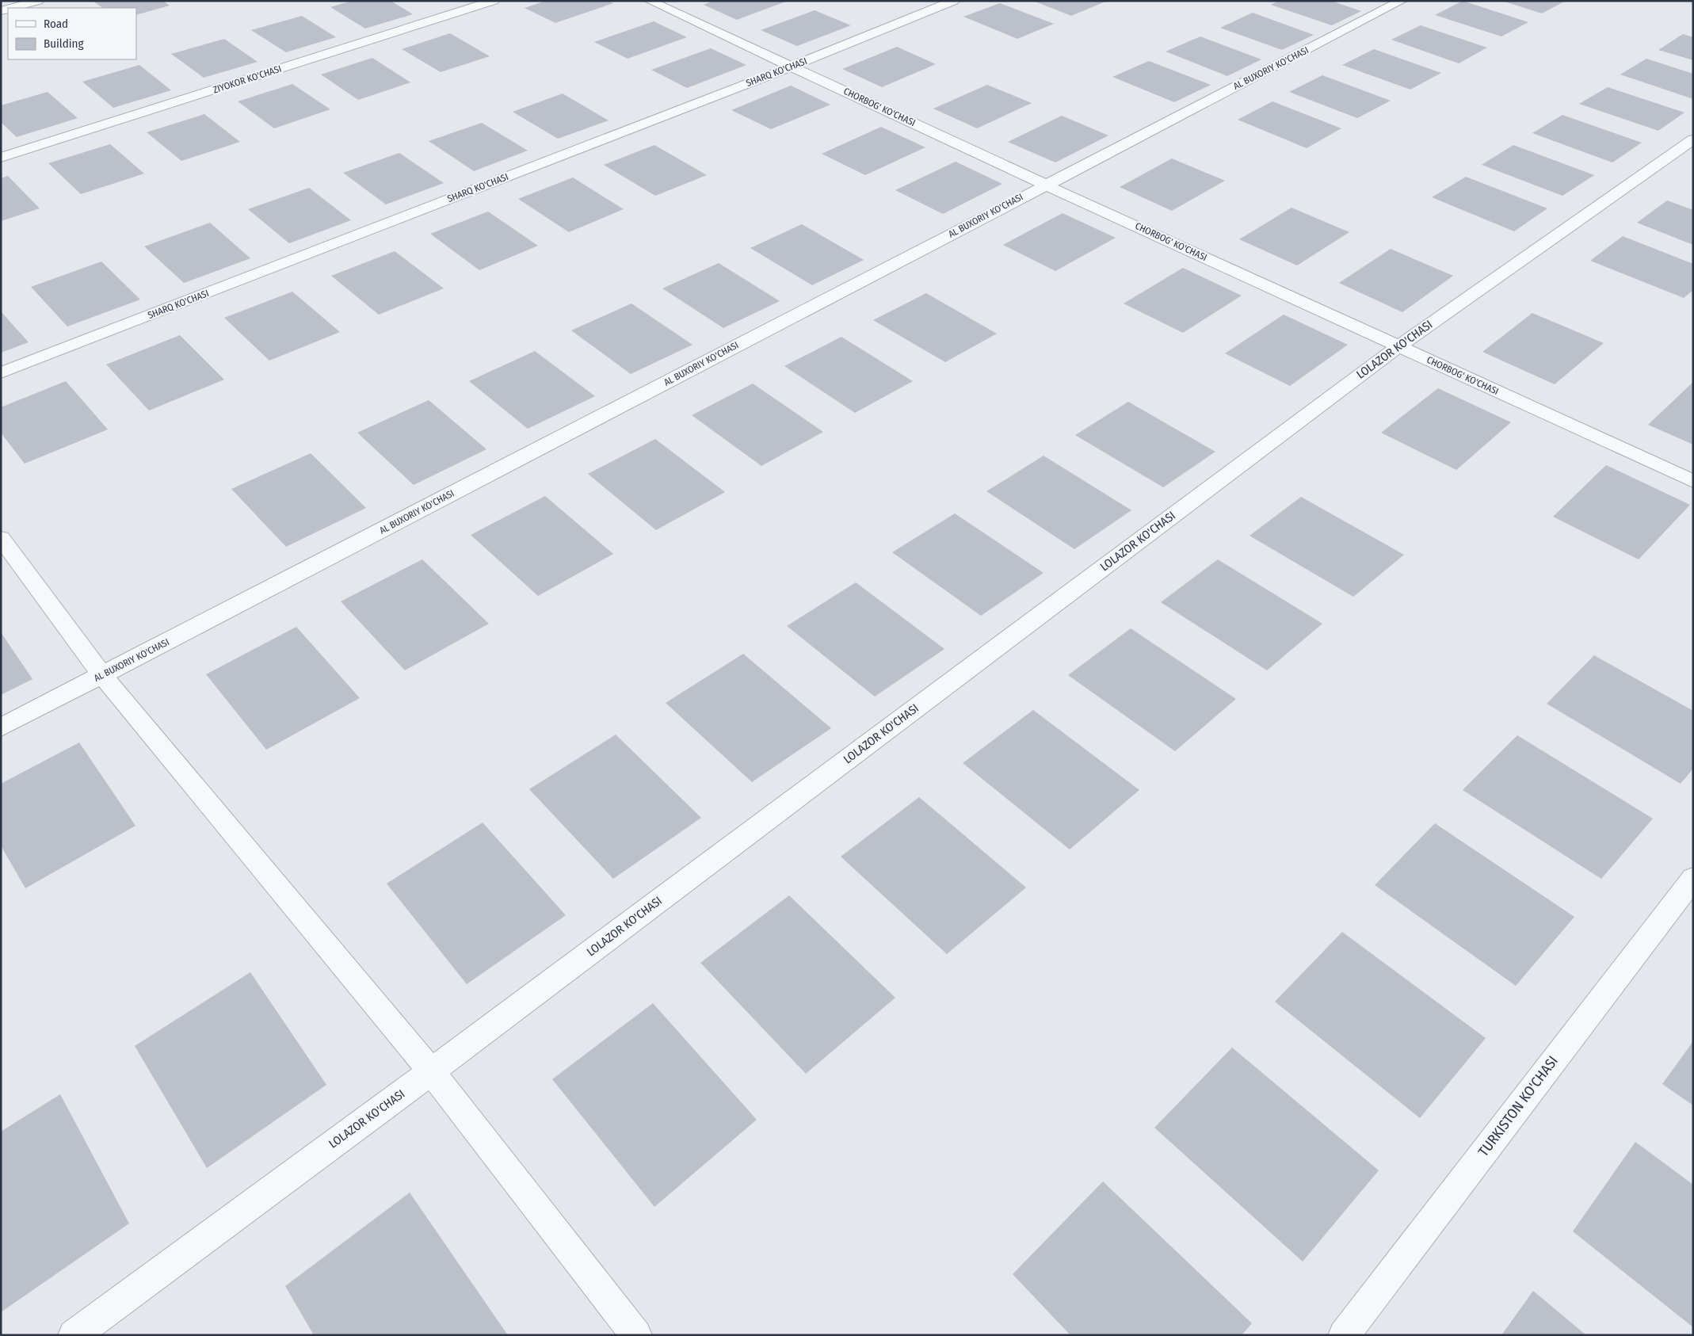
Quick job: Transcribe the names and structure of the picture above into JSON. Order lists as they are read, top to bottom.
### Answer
{
  "streets": {
    "street": [
      "AL BUXORIY KO'CHASI",
      "SHARQ KO'CHASI",
      "ZIYOKOR KO'CHASI",
      "CHORBOG' KO'CHASI",
      "LOLAZOR KO'CHASI",
      "TURKISTON KO'CHASI"
    ]
  },
  "crossings": [
    ["AL BUXORIY KO'CHASI", "CHORBOG' KO'CHASI"],
    ["SHARQ KO'CHASI", "CHORBOG' KO'CHASI"],
    ["CHORBOG' KO'CHASI", "LOLAZOR KO'CHASI"]
  ],
  "legend": ["Road", "Building"]
}
